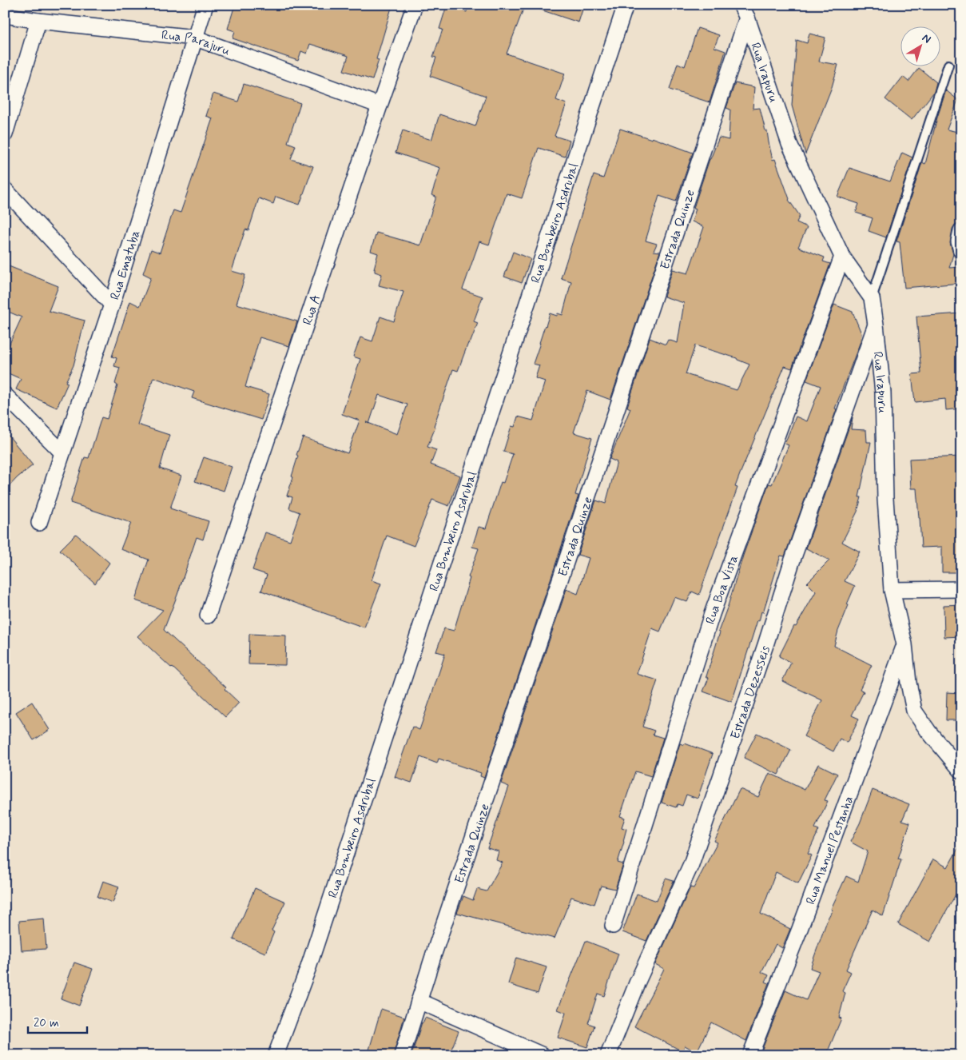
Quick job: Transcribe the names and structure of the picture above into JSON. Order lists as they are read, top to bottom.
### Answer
{
  "streets": {
    "street": [
      "Rua Parajuru",
      "Rua Irapuru",
      "Rua Bombeiro Asdrubal",
      "Estrada Quinze",
      "Rua Ematuba",
      "Rua A",
      "Rua Boa Vista",
      "Estrada Dezesseis",
      "Rua Manuel Pestanha"
    ]
  },
  "crossings": [
    ["Rua Parajuru", "Rua Ematuba"],
    ["Rua Parajuru", "Rua A"],
    ["Rua Irapuru", "Estrada Quinze"],
    ["Rua Irapuru", "Rua Boa Vista"],
    ["Rua Irapuru", "Estrada Dezesseis"],
    ["Rua Irapuru", "Rua Manuel Pestanha"]
  ],
  "scale_bar": "20 m",
  "north": "top right"
}
